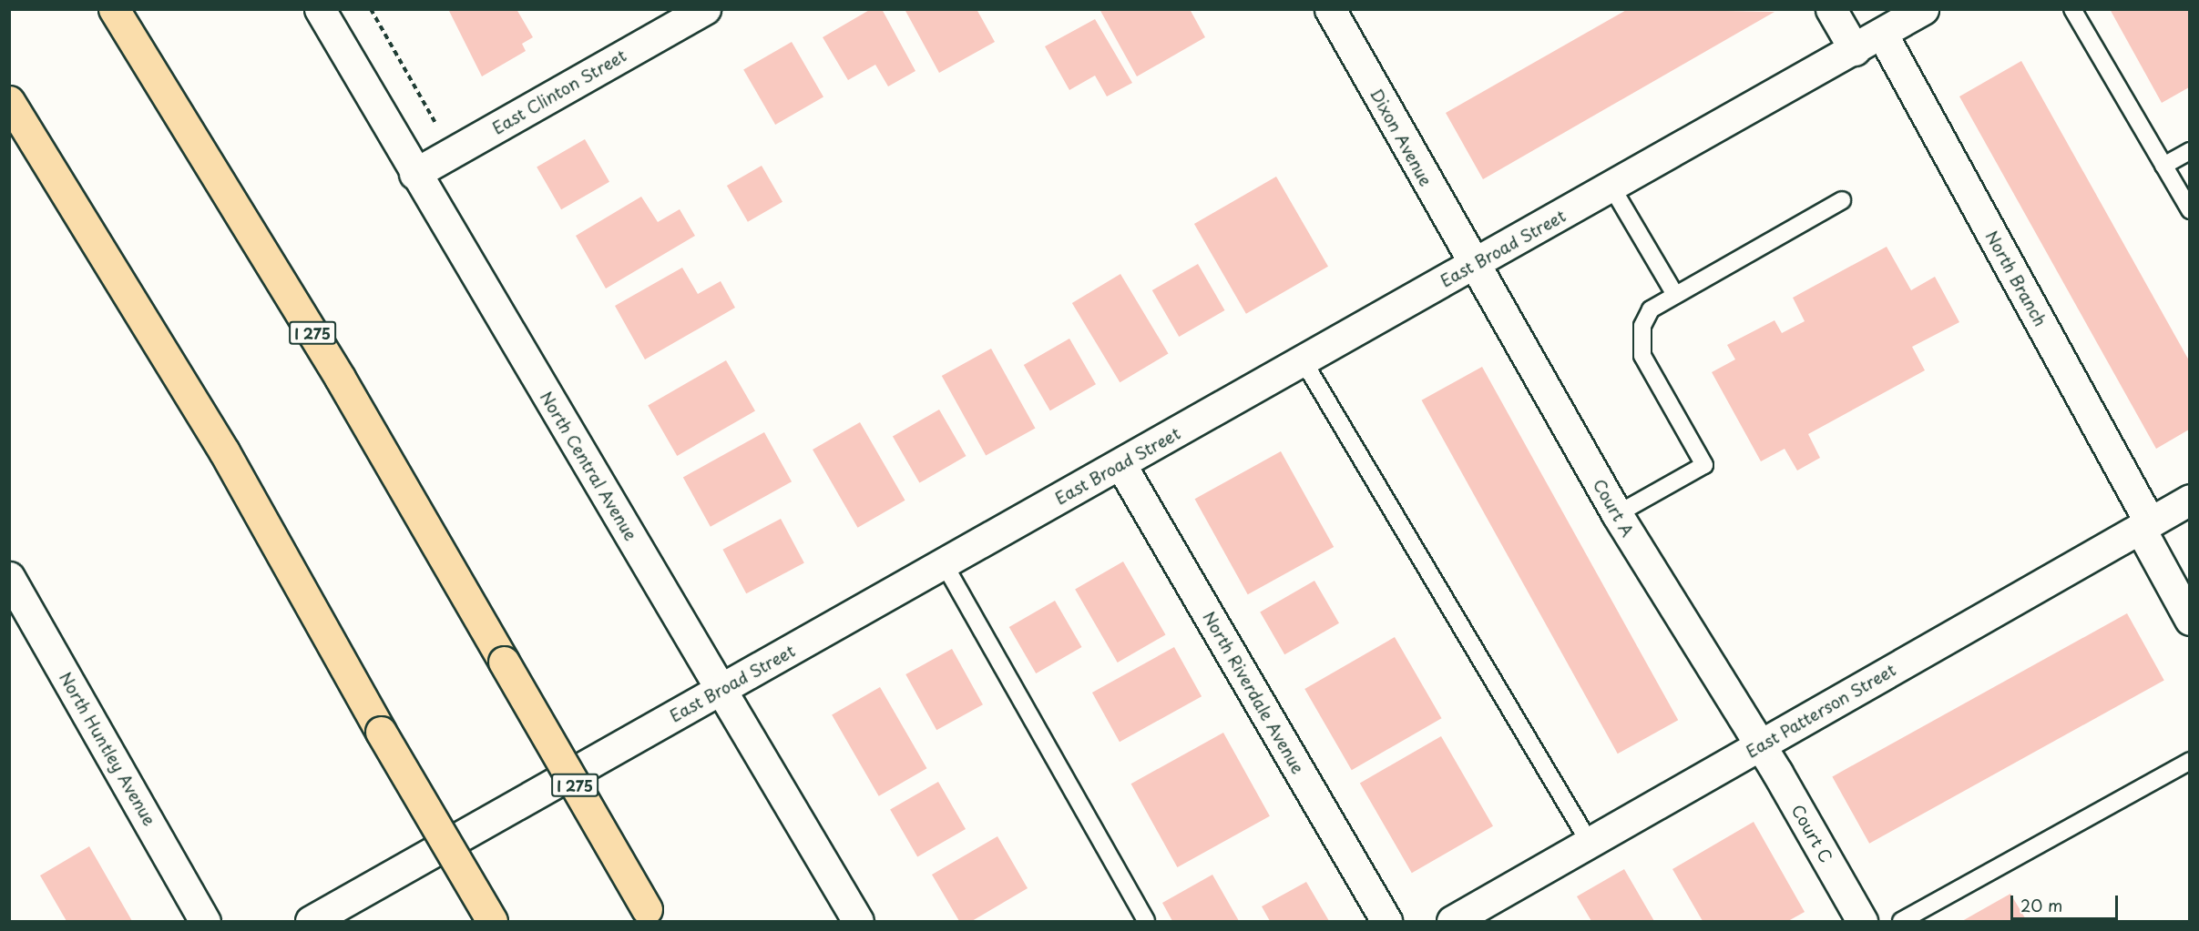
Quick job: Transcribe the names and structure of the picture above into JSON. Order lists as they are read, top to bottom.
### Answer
{
  "streets": {
    "highway": ["I 275"],
    "street": [
      "East Clinton Street",
      "Dixon Avenue",
      "East Broad Street",
      "North Branch",
      "North Central Avenue",
      "Court A",
      "North Riverdale Avenue",
      "East Patterson Street",
      "North Huntley Avenue",
      "Court C"
    ]
  },
  "crossings": [
    ["East Clinton Street", "North Central Avenue"],
    ["Dixon Avenue", "East Broad Street"],
    ["Dixon Avenue", "Court A"],
    ["East Broad Street", "North Branch"],
    ["East Broad Street", "North Central Avenue"],
    ["East Broad Street", "Court A"],
    ["East Broad Street", "North Riverdale Avenue"],
    ["North Branch", "East Patterson Street"],
    ["Court A", "East Patterson Street"],
    ["Court A", "Court C"],
    ["East Patterson Street", "Court C"]
  ],
  "scale_bar": "20 m"
}
